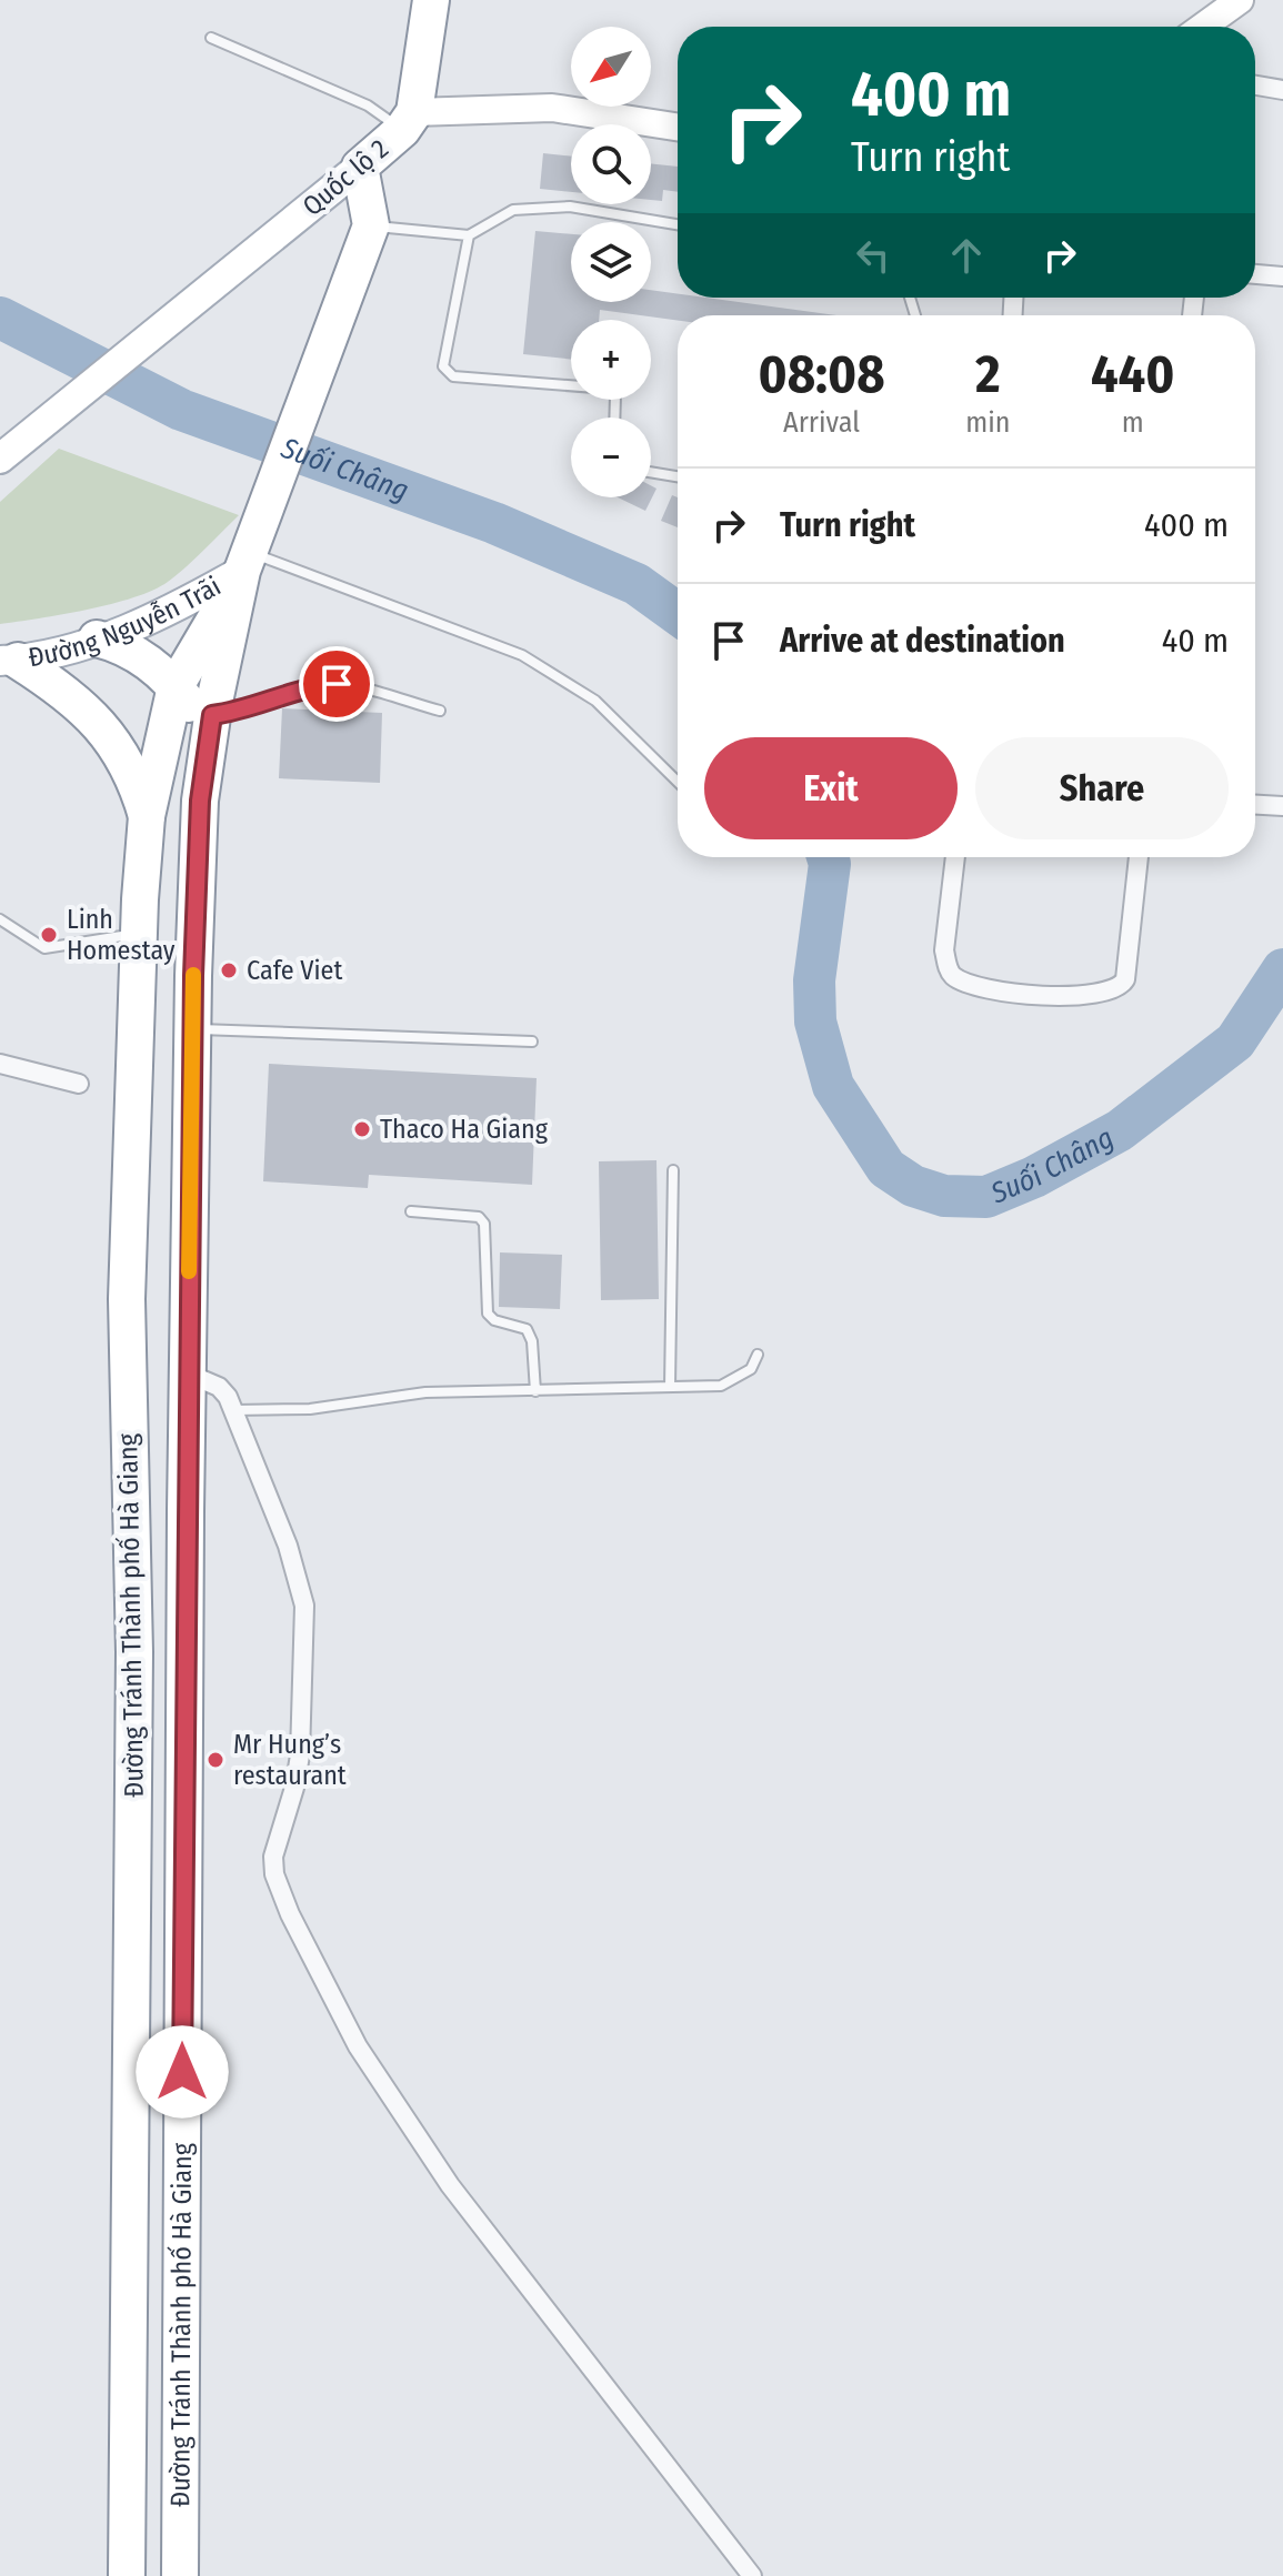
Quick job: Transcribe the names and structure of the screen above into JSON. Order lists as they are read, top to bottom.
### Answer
{
  "streets": {
    "highway": ["Quốc lộ 2", "Đường Tránh Thành phố Hà Giang"],
    "main road": ["Đường Nguyễn Trãi"]
  },
  "crossings": [
    ["Đường Nguyễn Trãi", "Đường Tránh Thành phố Hà Giang"]
  ],
  "water": ["Suối Châng"],
  "places": [
    "Linh Homestay",
    "Cafe Viet",
    "Thaco Ha Giang",
    "Mr Hung’s restaurant"
  ],
  "north": "bottom left",
  "page": {
    "map_buttons": ["+", "−"],
    "turn": ["400 m", "Turn right"],
    "eta": [
      "08:08",
      "Arrival",
      "2",
      "min",
      "440",
      "m"
    ],
    "list": [
      {
        "name": "Turn right",
        "value": "400 m"
      },
      {
        "name": "Arrive at destination",
        "value": "40 m"
      }
    ],
    "buttons": ["Exit", "Share"]
  }
}
